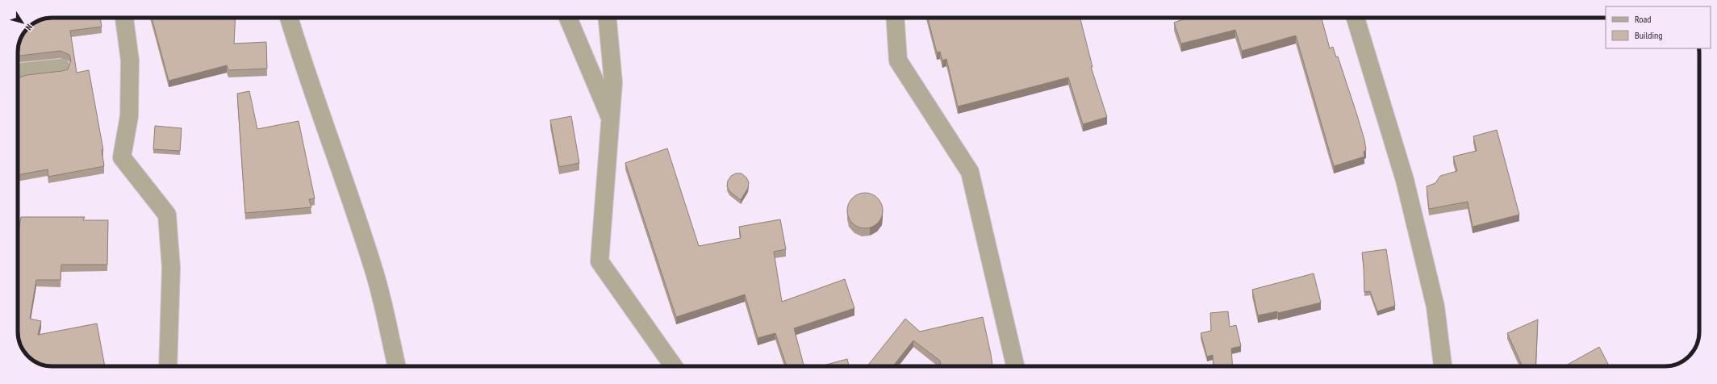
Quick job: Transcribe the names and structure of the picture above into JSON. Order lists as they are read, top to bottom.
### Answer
{
  "legend": ["Road", "Building"],
  "north": "bottom right"
}
